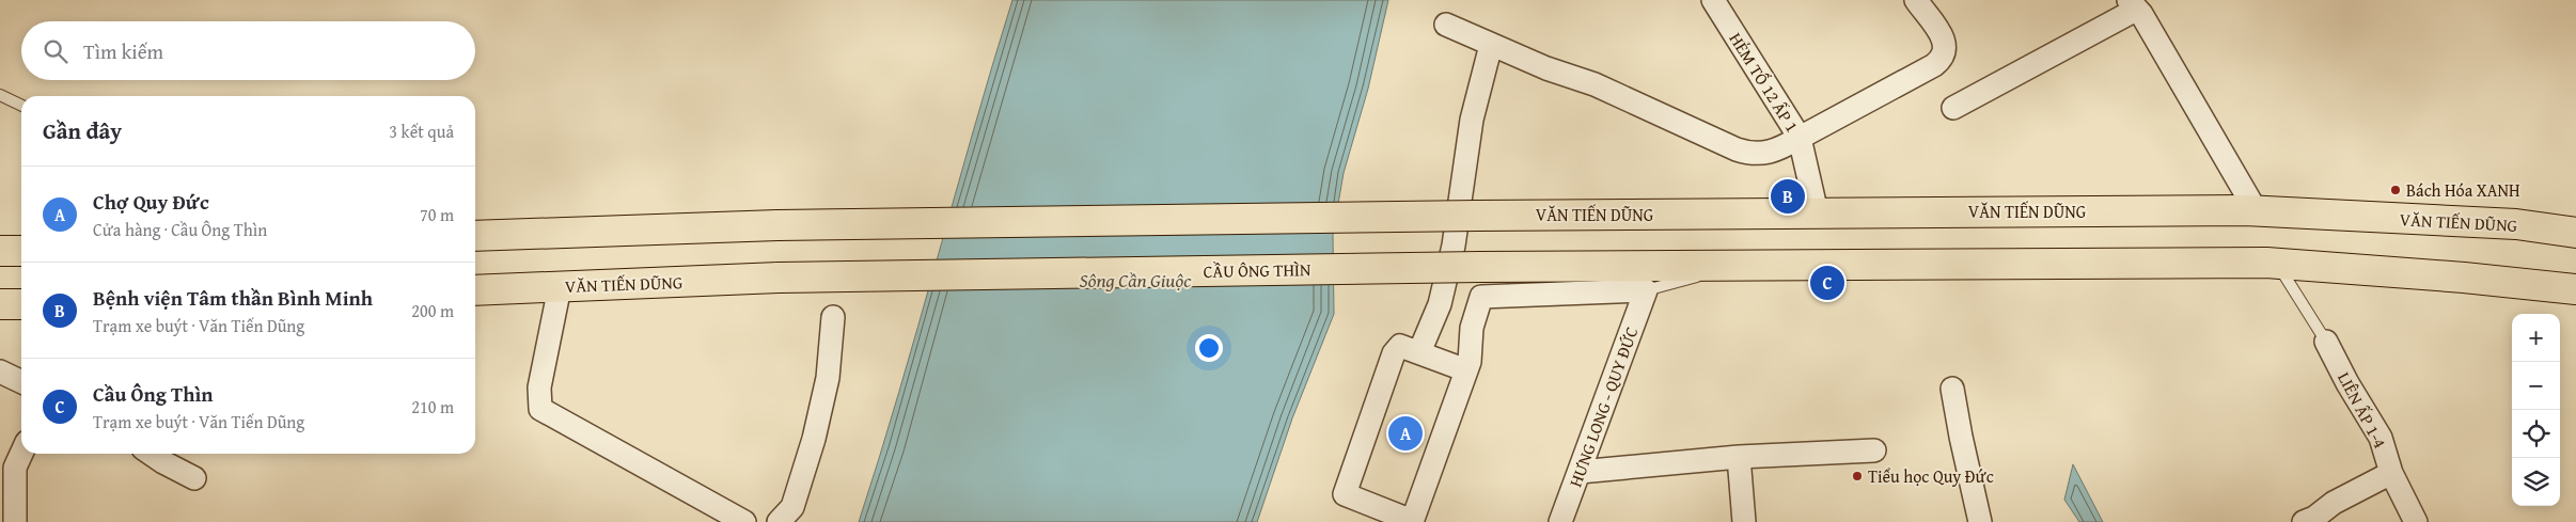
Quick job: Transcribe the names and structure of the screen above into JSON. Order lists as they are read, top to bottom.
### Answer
{
  "streets": {
    "highway": ["VĂN TIẾN DŨNG", "CẦU ÔNG THÌN"],
    "street": ["HẺM TỔ 12 ẤP 1", "HƯNG LONG - QUY ĐỨC", "LIÊN ẤP 1-4"]
  },
  "crossings": [
    ["HẺM TỔ 12 ẤP 1", "VĂN TIẾN DŨNG"],
    ["VĂN TIẾN DŨNG", "CẦU ÔNG THÌN"]
  ],
  "water": ["Sông Cần Giuộc"],
  "places": ["Bách Hóa XANH", "Tiểu học Quy Đức"],
  "page": {
    "search": "Tìm kiếm",
    "heading": ["Gần đây", "3 kết quả"],
    "list": [
      {
        "mark": "A",
        "name": "Chợ Quy Đức",
        "note": "Cửa hàng · Cầu Ông Thìn",
        "value": "70 m"
      },
      {
        "mark": "B",
        "name": "Bệnh viện Tâm thần Bình Minh",
        "note": "Trạm xe buýt · Văn Tiến Dũng",
        "value": "200 m"
      },
      {
        "mark": "C",
        "name": "Cầu Ông Thìn",
        "note": "Trạm xe buýt · Văn Tiến Dũng",
        "value": "210 m"
      }
    ],
    "pins": ["B", "C", "A"],
    "map_buttons": ["+", "−"]
  }
}
